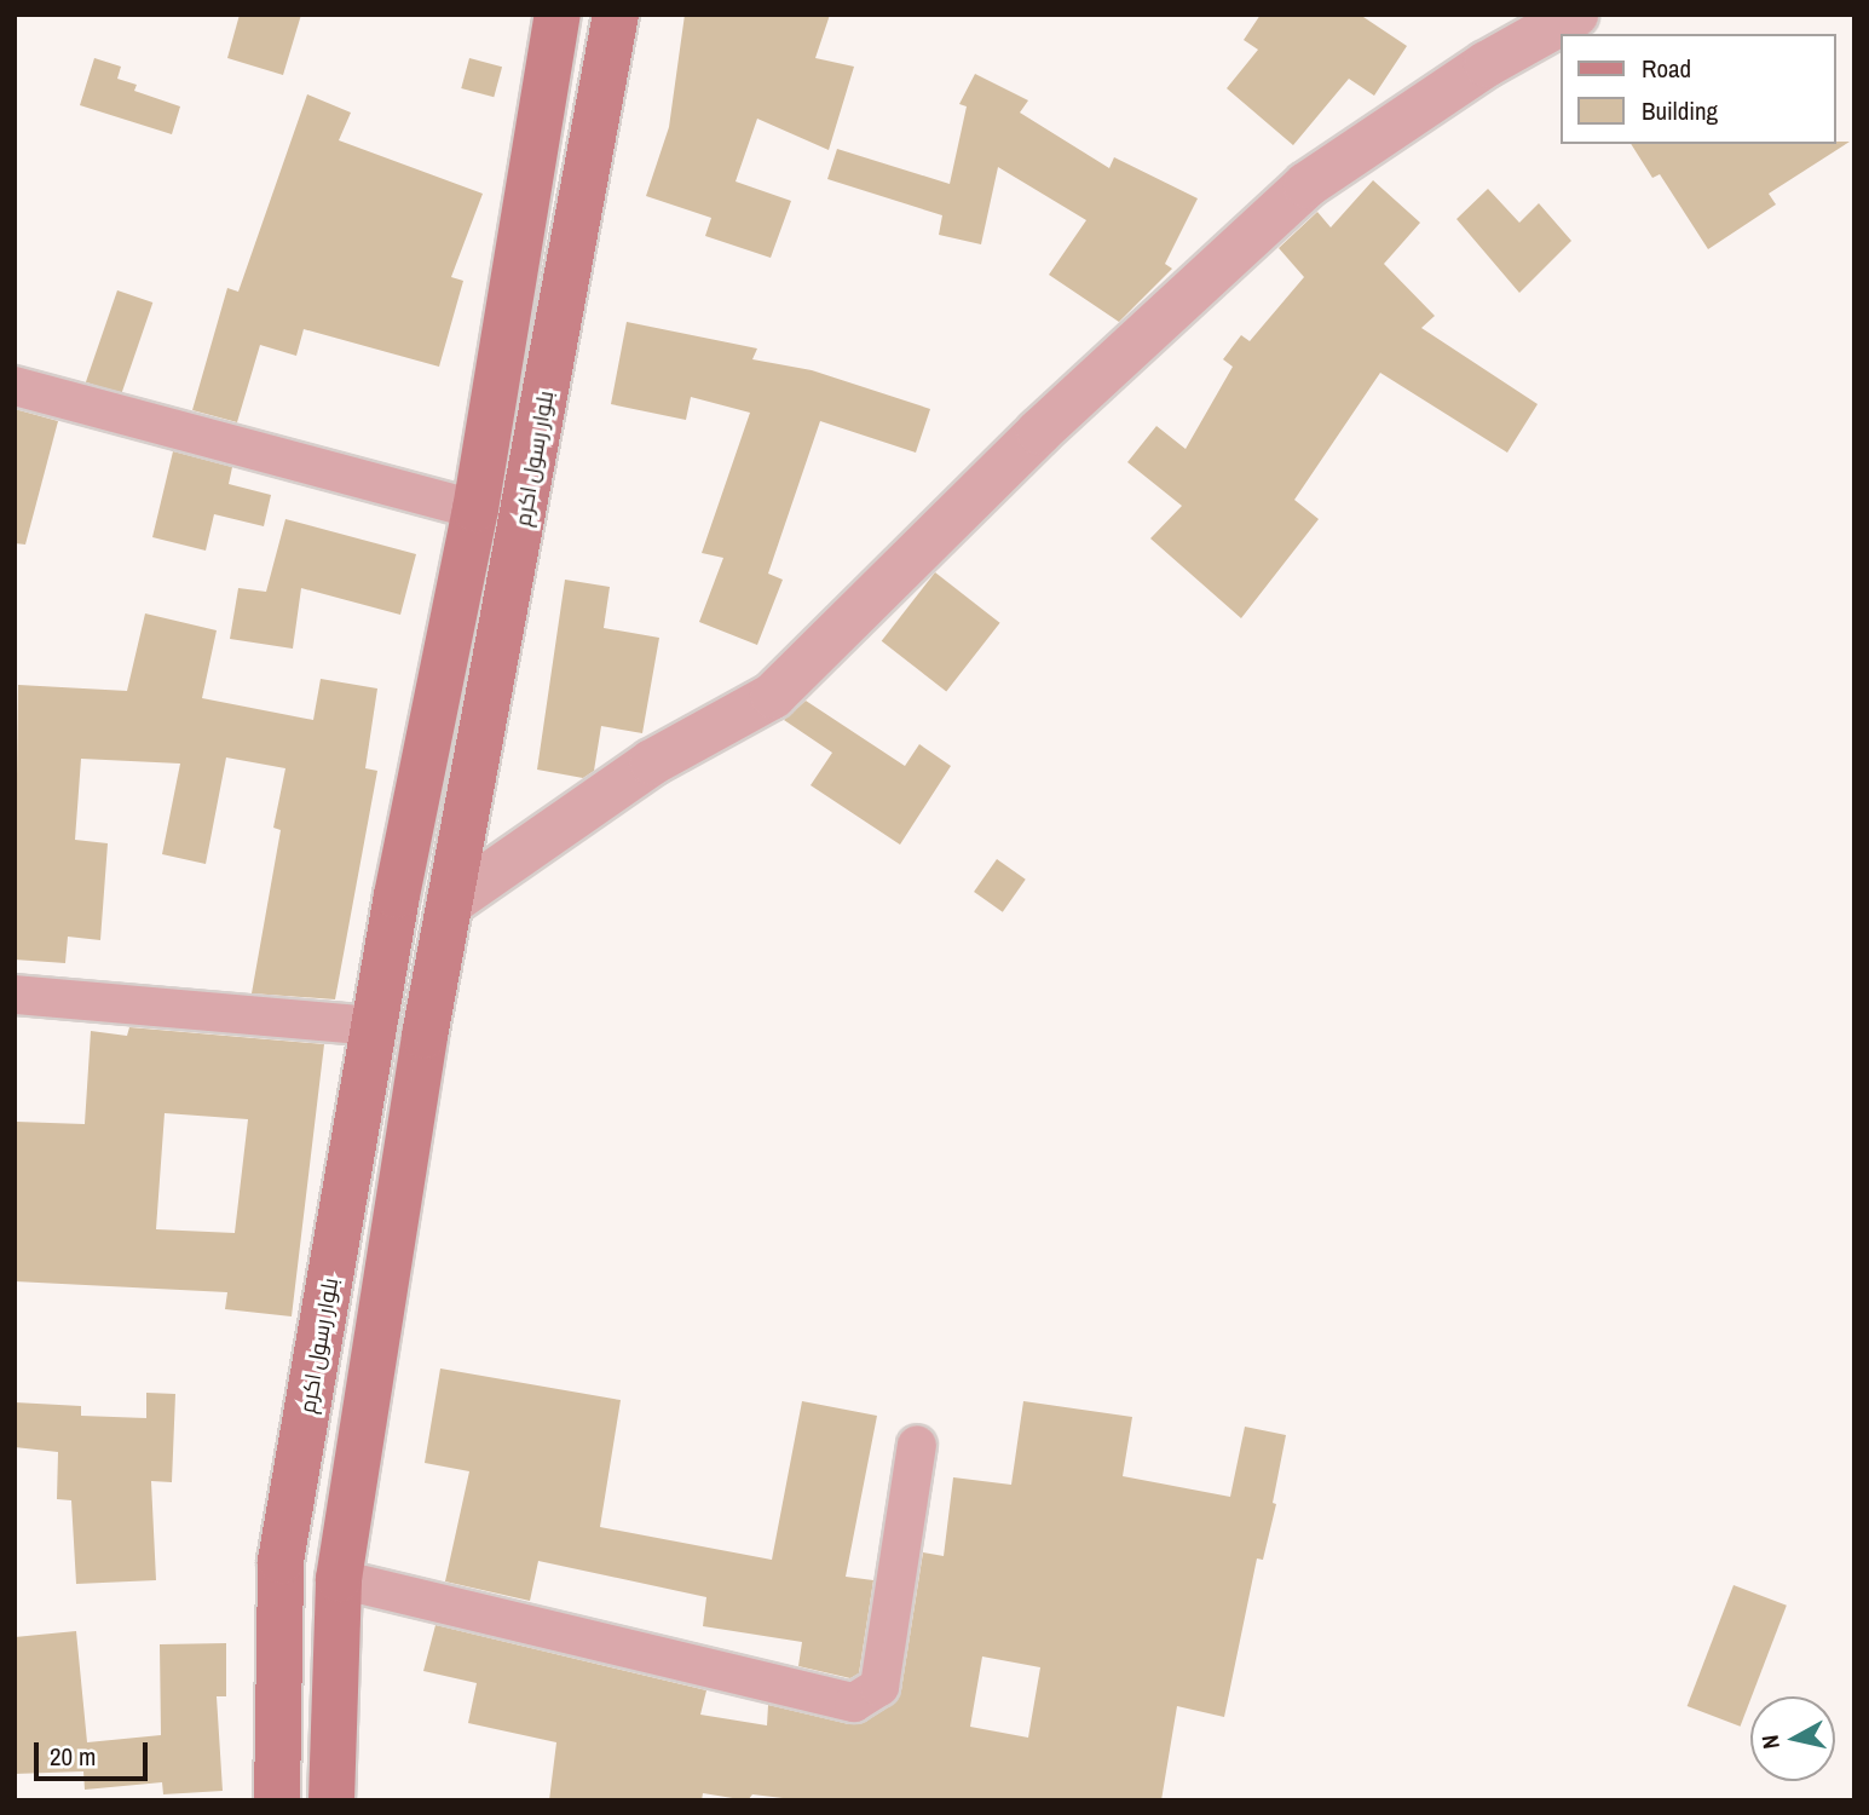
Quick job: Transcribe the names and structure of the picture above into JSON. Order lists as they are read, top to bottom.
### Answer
{
  "streets": {
    "main road": ["بلوار رسول اکرم"]
  },
  "legend": ["Road", "Building"],
  "scale_bar": "20 m",
  "north": "left"
}
